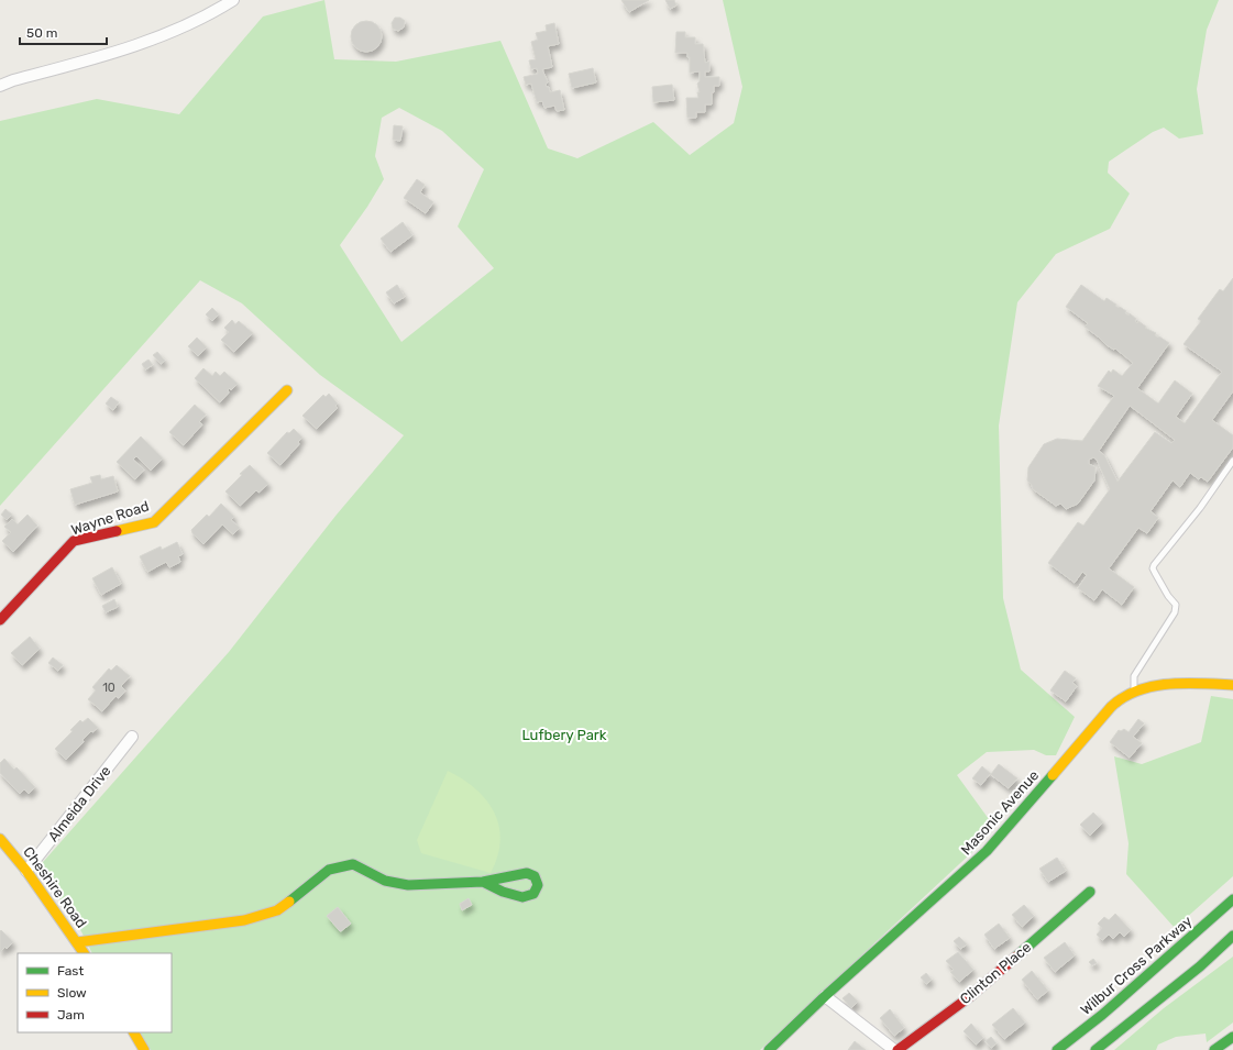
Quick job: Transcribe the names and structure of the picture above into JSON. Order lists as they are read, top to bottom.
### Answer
{
  "streets": {
    "main road": [
      "Wayne Road",
      "Masonic Avenue",
      "Cheshire Road",
      "Wilbur Cross Parkway",
      "Clinton Place"
    ],
    "street": ["Almeida Drive"]
  },
  "crossings": [
    ["Almeida Drive", "Cheshire Road"],
    ["Masonic Avenue", "Clinton Place"]
  ],
  "parks": ["Lufbery Park"],
  "house_numbers": ["10"],
  "legend": ["Fast", "Slow", "Jam"],
  "scale_bar": "50 m"
}
